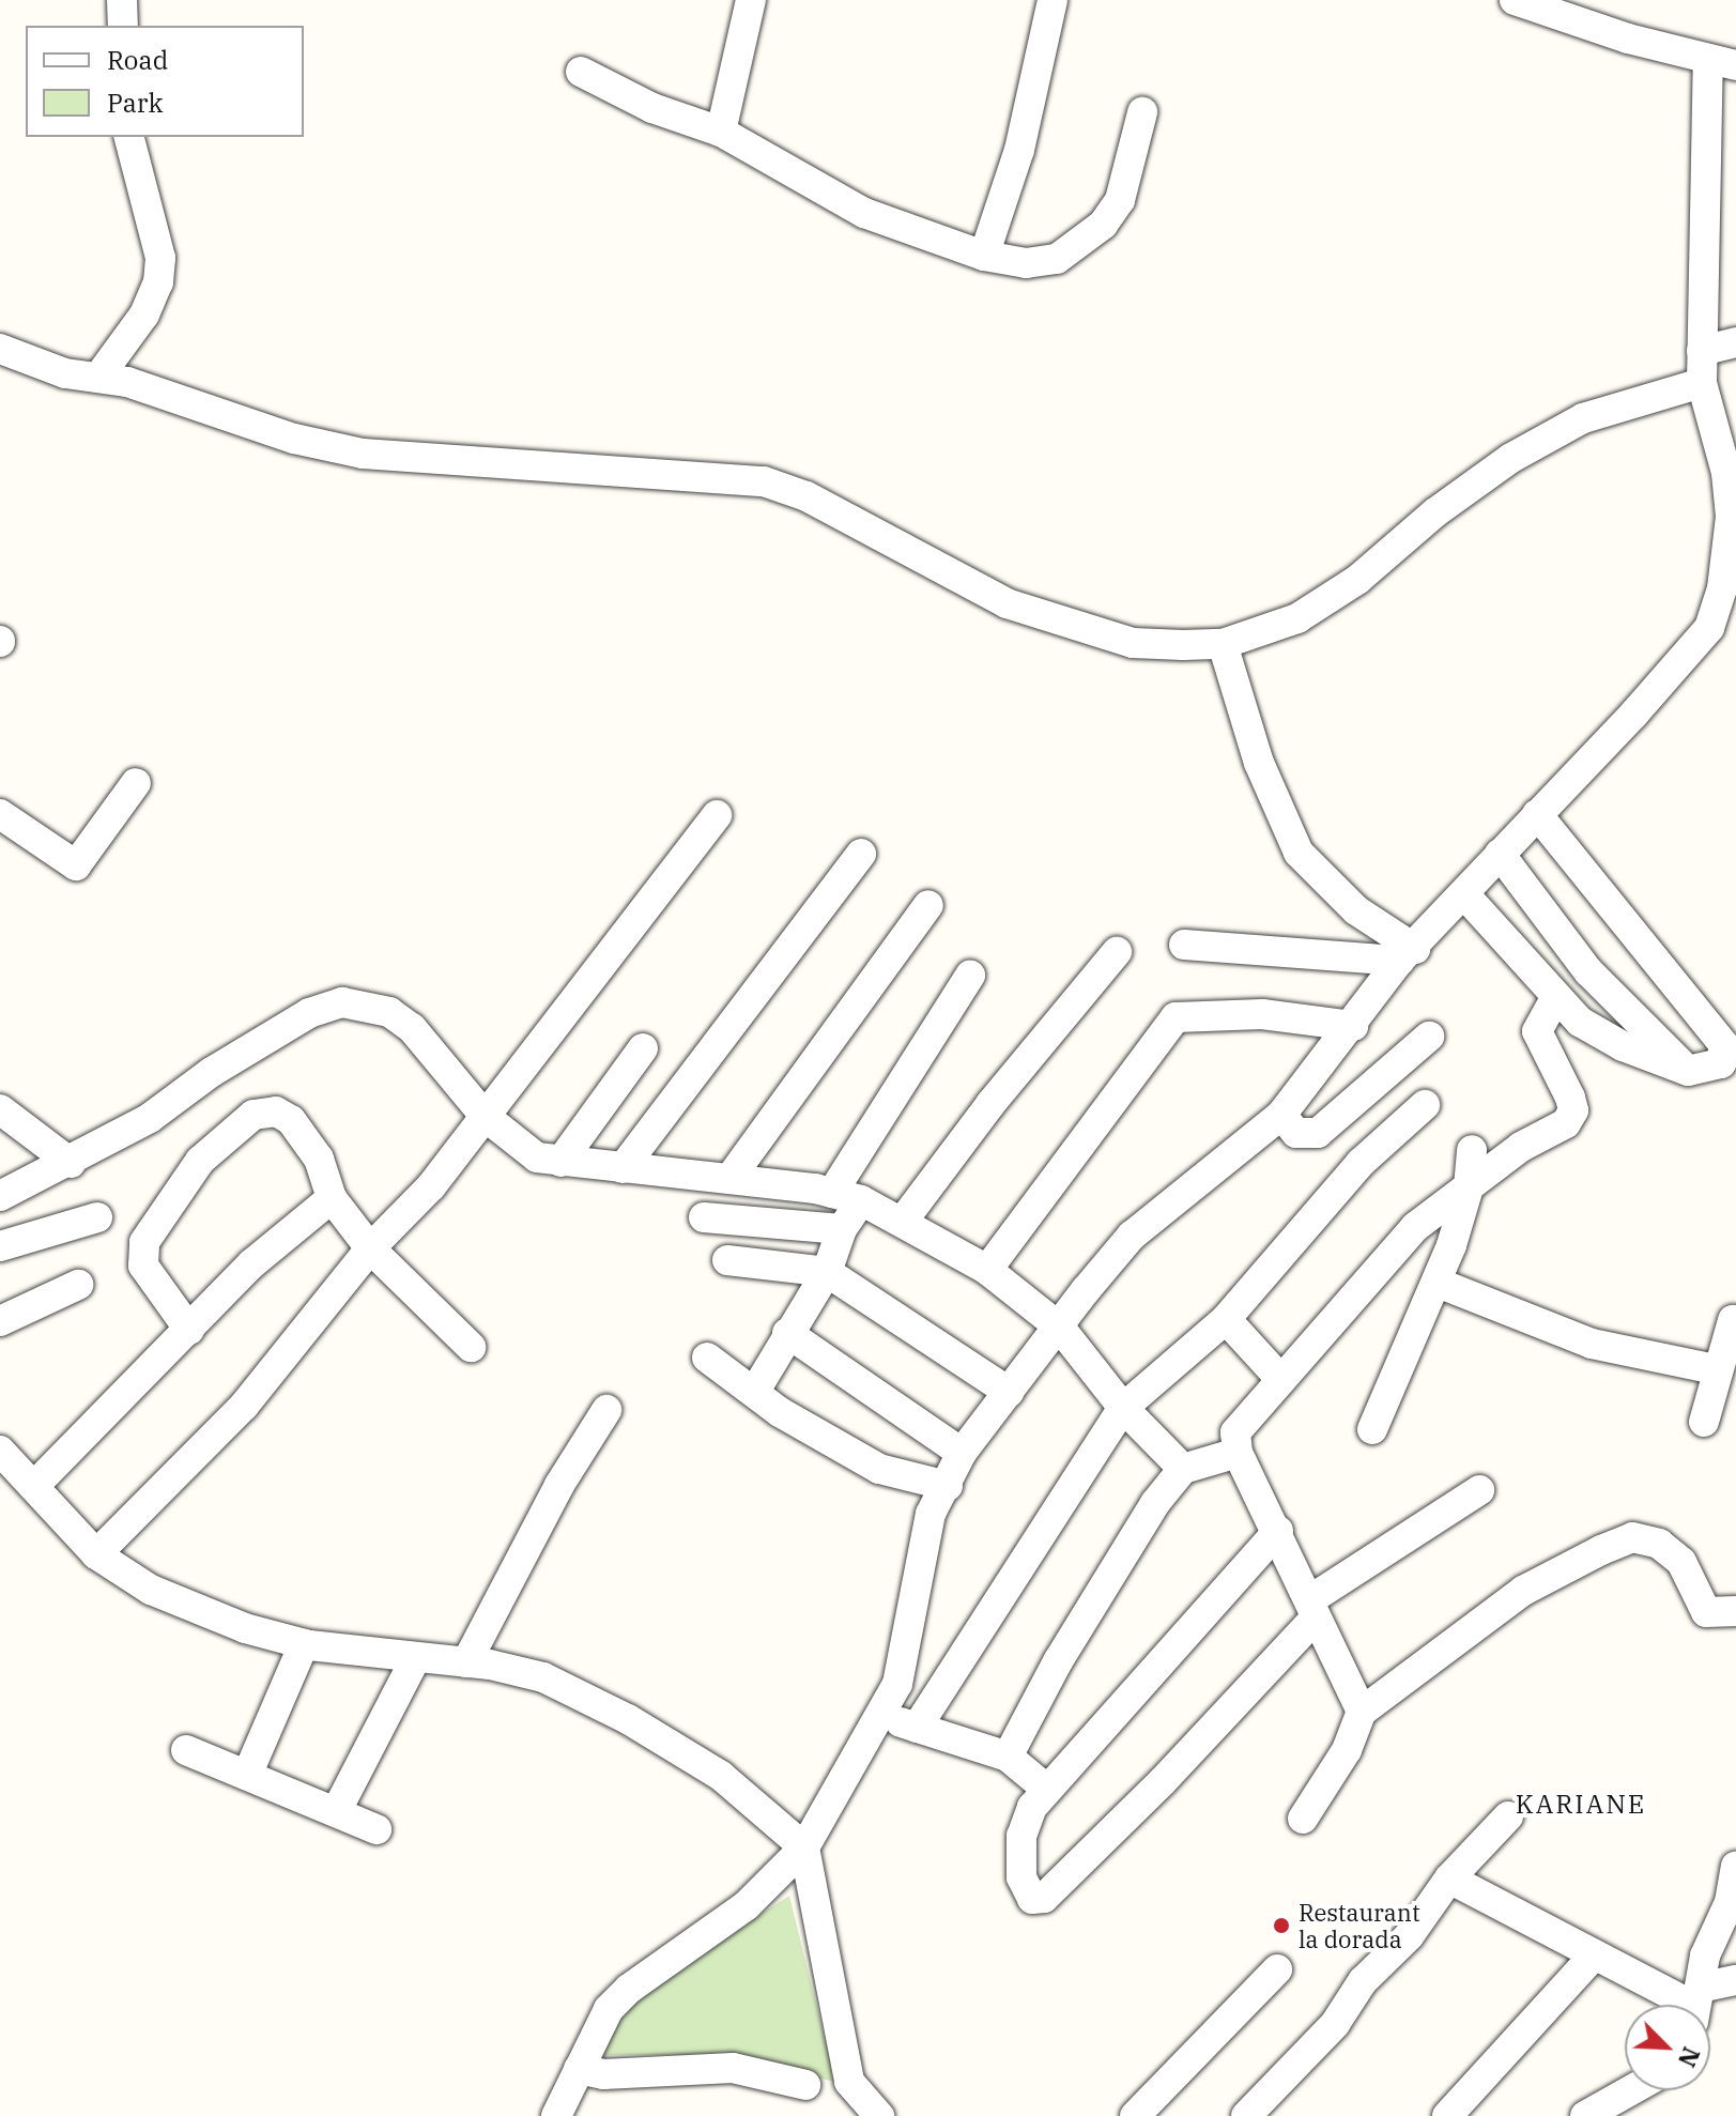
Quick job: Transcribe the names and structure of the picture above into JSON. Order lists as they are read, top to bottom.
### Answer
{
  "districts": ["KARIANE"],
  "places": ["Restaurant la dorada"],
  "legend": ["Road", "Park"],
  "north": "bottom right"
}
